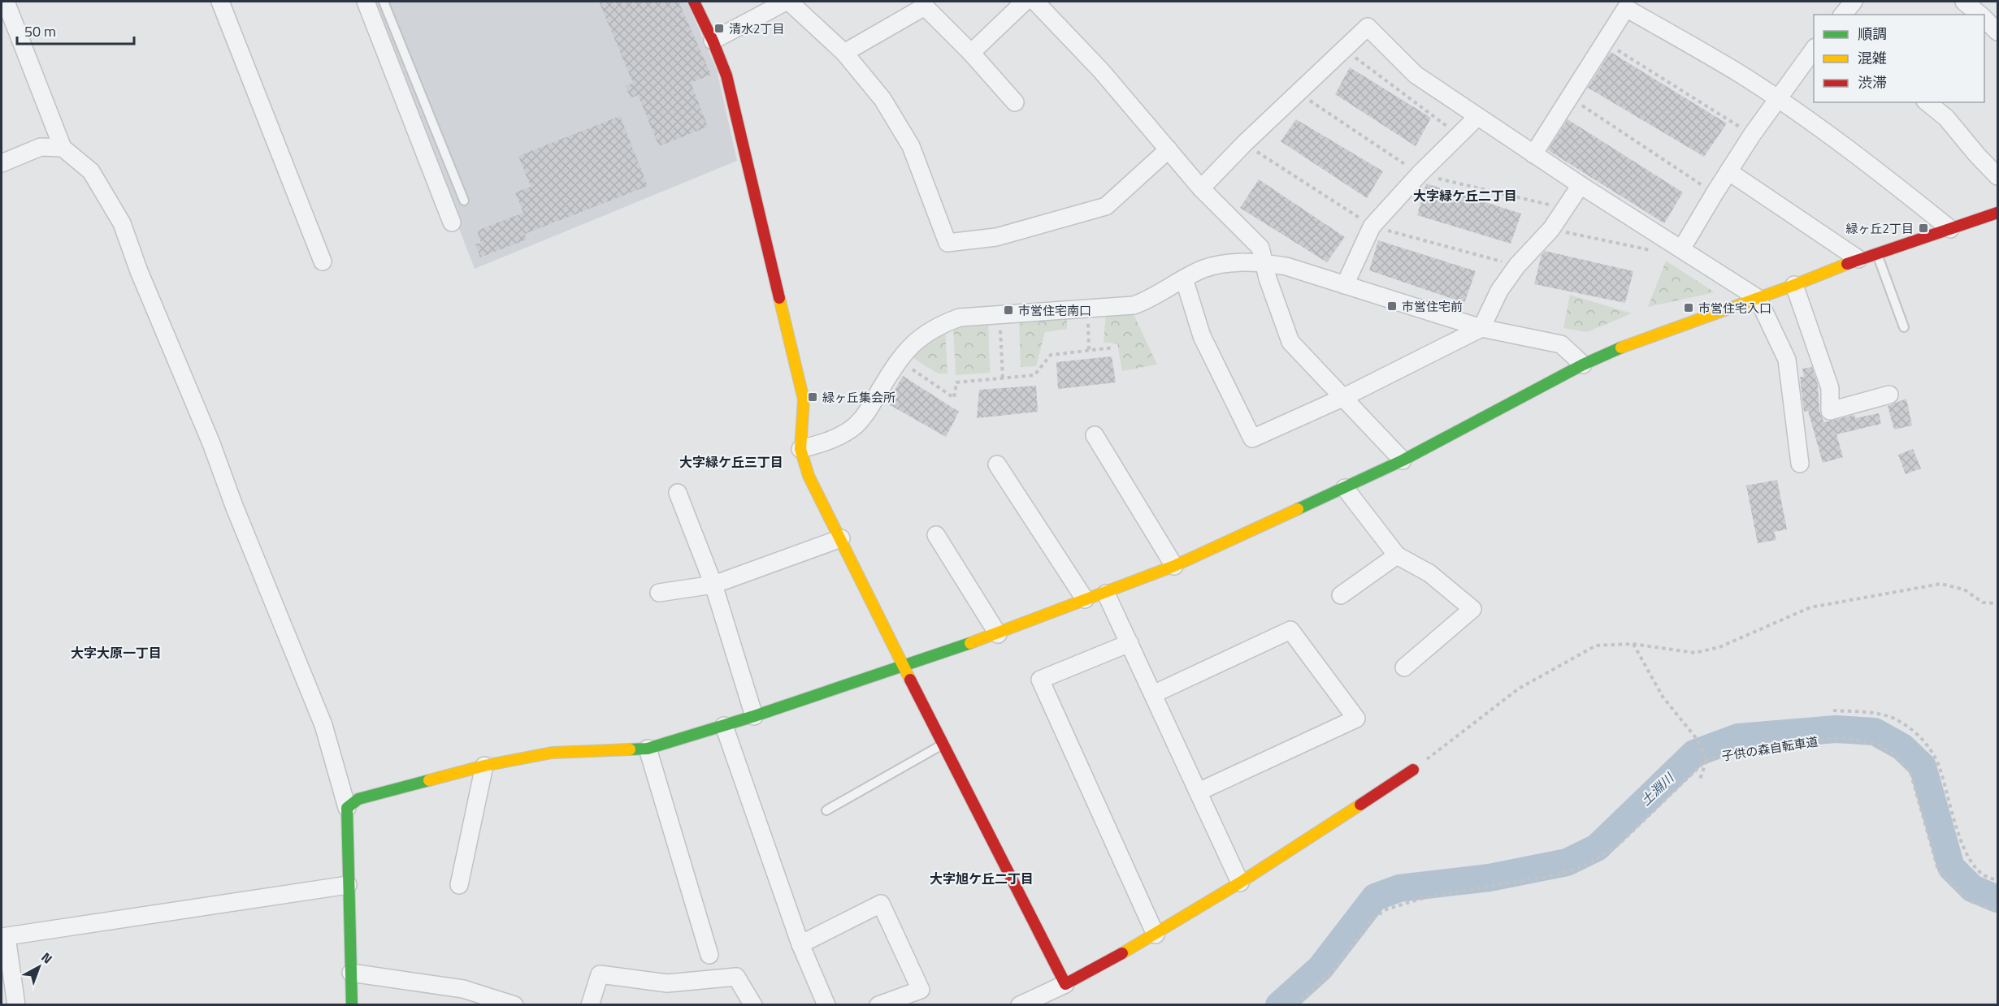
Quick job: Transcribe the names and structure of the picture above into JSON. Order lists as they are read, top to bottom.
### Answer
{
  "streets": {
    "path": ["子供の森自転車道"]
  },
  "districts": [
    "大字緑ケ丘二丁目",
    "大字緑ケ丘三丁目",
    "大字大原一丁目",
    "大字旭ケ丘二丁目"
  ],
  "water": ["土淵川"],
  "places": {
    "transit": [
      "清水2丁目",
      "緑ヶ丘2丁目",
      "市営住宅前",
      "市営住宅入口",
      "市営住宅南口",
      "緑ヶ丘集会所"
    ]
  },
  "legend": ["順調", "混雑", "渋滞"],
  "scale_bar": "50 m",
  "north": "top right"
}
